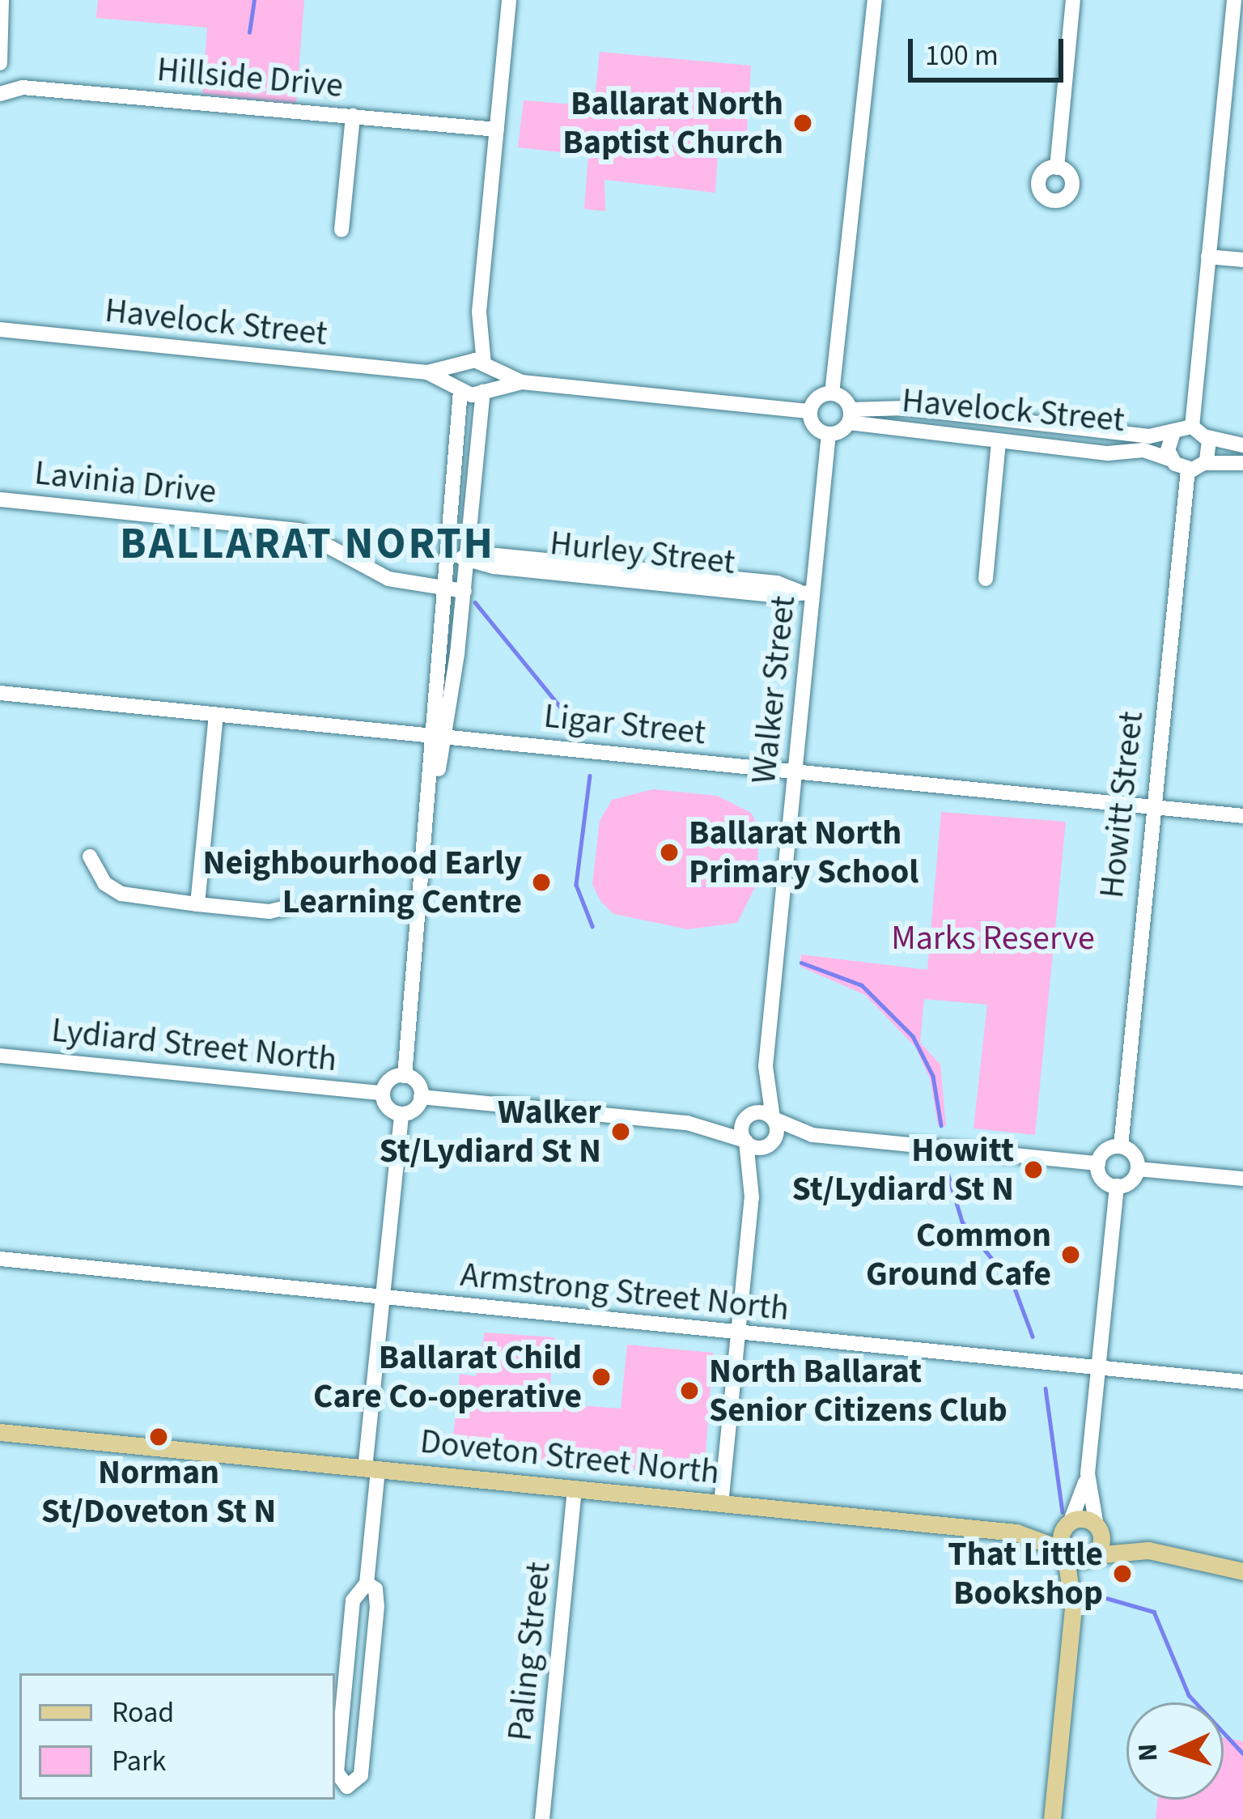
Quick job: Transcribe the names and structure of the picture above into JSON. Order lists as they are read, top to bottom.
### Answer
{
  "streets": {
    "main road": ["Doveton Street North"],
    "street": [
      "Hillside Drive",
      "Havelock Street",
      "Lavinia Drive",
      "Hurley Street",
      "Walker Street",
      "Ligar Street",
      "Howitt Street",
      "Lydiard Street North",
      "Armstrong Street North",
      "Paling Street"
    ]
  },
  "crossings": [
    ["Havelock Street", "Walker Street"],
    ["Havelock Street", "Howitt Street"],
    ["Hurley Street", "Walker Street"],
    ["Walker Street", "Ligar Street"],
    ["Ligar Street", "Howitt Street"],
    ["Doveton Street North", "Paling Street"]
  ],
  "districts": ["BALLARAT NORTH"],
  "parks": ["Marks Reserve"],
  "places": [
    "Ballarat North Baptist Church",
    "Ballarat North Primary School",
    "Neighbourhood Early Learning Centre",
    "Walker St/Lydiard St N",
    "Howitt St/Lydiard St N",
    "Common Ground Cafe",
    "Ballarat Child Care Co-operative",
    "North Ballarat Senior Citizens Club",
    "Norman St/Doveton St N",
    "That Little Bookshop"
  ],
  "legend": ["Road", "Park"],
  "scale_bar": "100 m",
  "north": "left"
}
